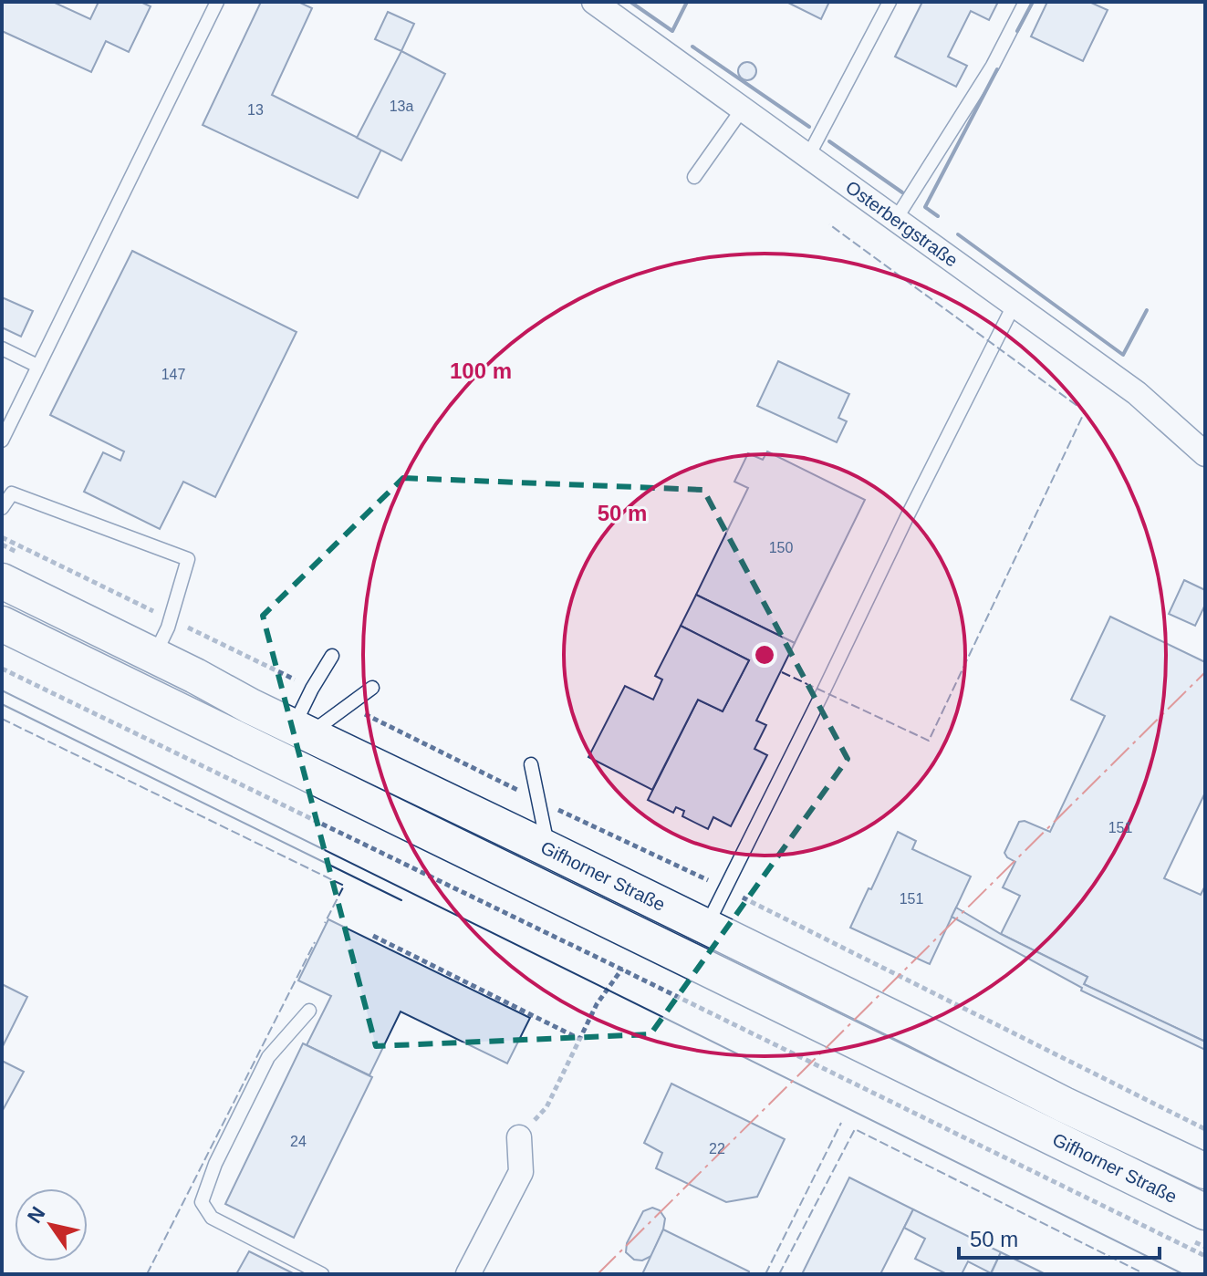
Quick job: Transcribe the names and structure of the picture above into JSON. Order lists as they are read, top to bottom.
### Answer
{
  "streets": {
    "main road": ["Gifhorner Straße"],
    "street": ["Osterbergstraße"]
  },
  "house_numbers": [
    "13a",
    "13",
    "147",
    "150",
    "151",
    "151",
    "24",
    "22"
  ],
  "scale_bar": "50 m",
  "north": "top left",
  "rings": ["100 m", "50 m"]
}
